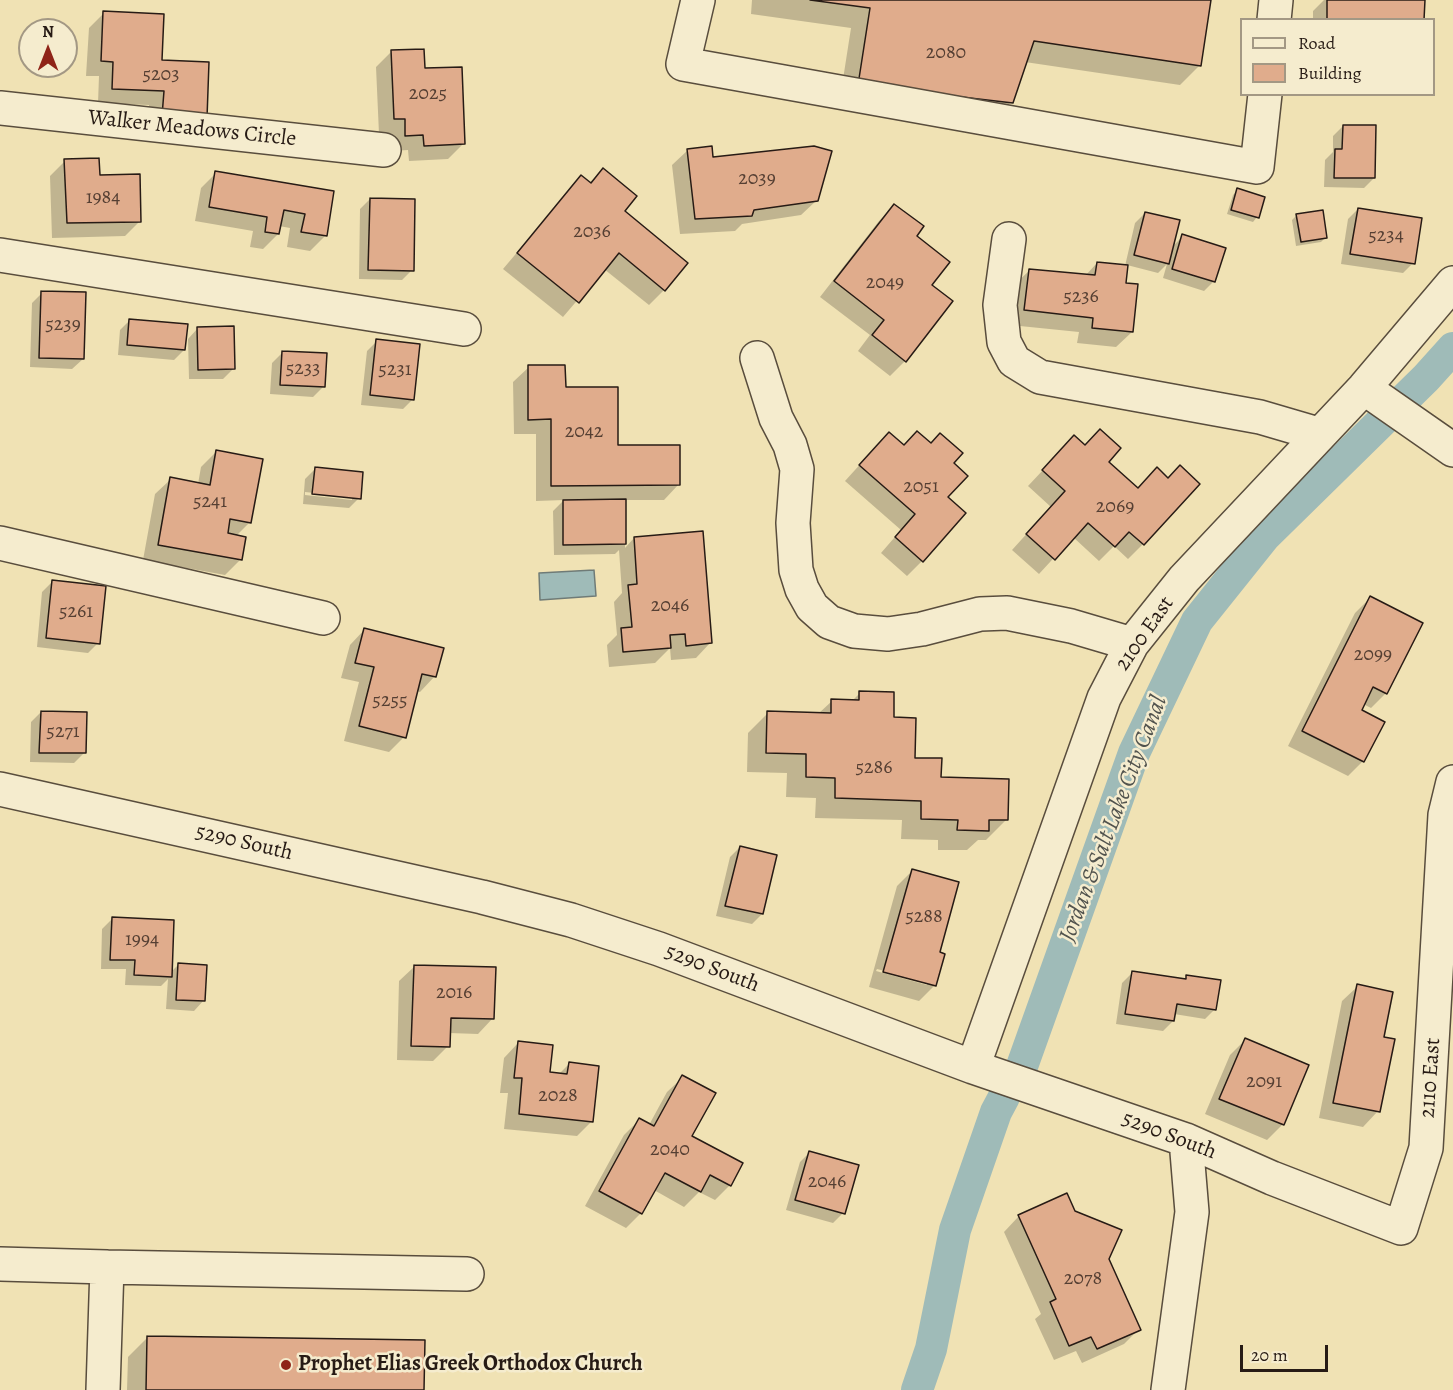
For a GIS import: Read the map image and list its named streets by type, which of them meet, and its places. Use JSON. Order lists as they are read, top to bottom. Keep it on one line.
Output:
{"streets":{"street":["Walker Meadows Circle","2100 East","5290 South","2110 East"]},"crossings":[["2100 East","5290 South"],["5290 South","2110 East"]],"water":["Jordan & Salt Lake City Canal"],"places":["Prophet Elias Greek Orthodox Church"],"house_numbers":["2080","5203","2025","2039","1984","2036","5234","2049","5236","5239","5233","5231","2042","2051","5241","2069","2046","5261","2099","5255","5271","5286","5288","1994","2016","2091","2028","2040","2046","2078"],"legend":["Road","Building"],"scale_bar":"20 m","north":"top"}
